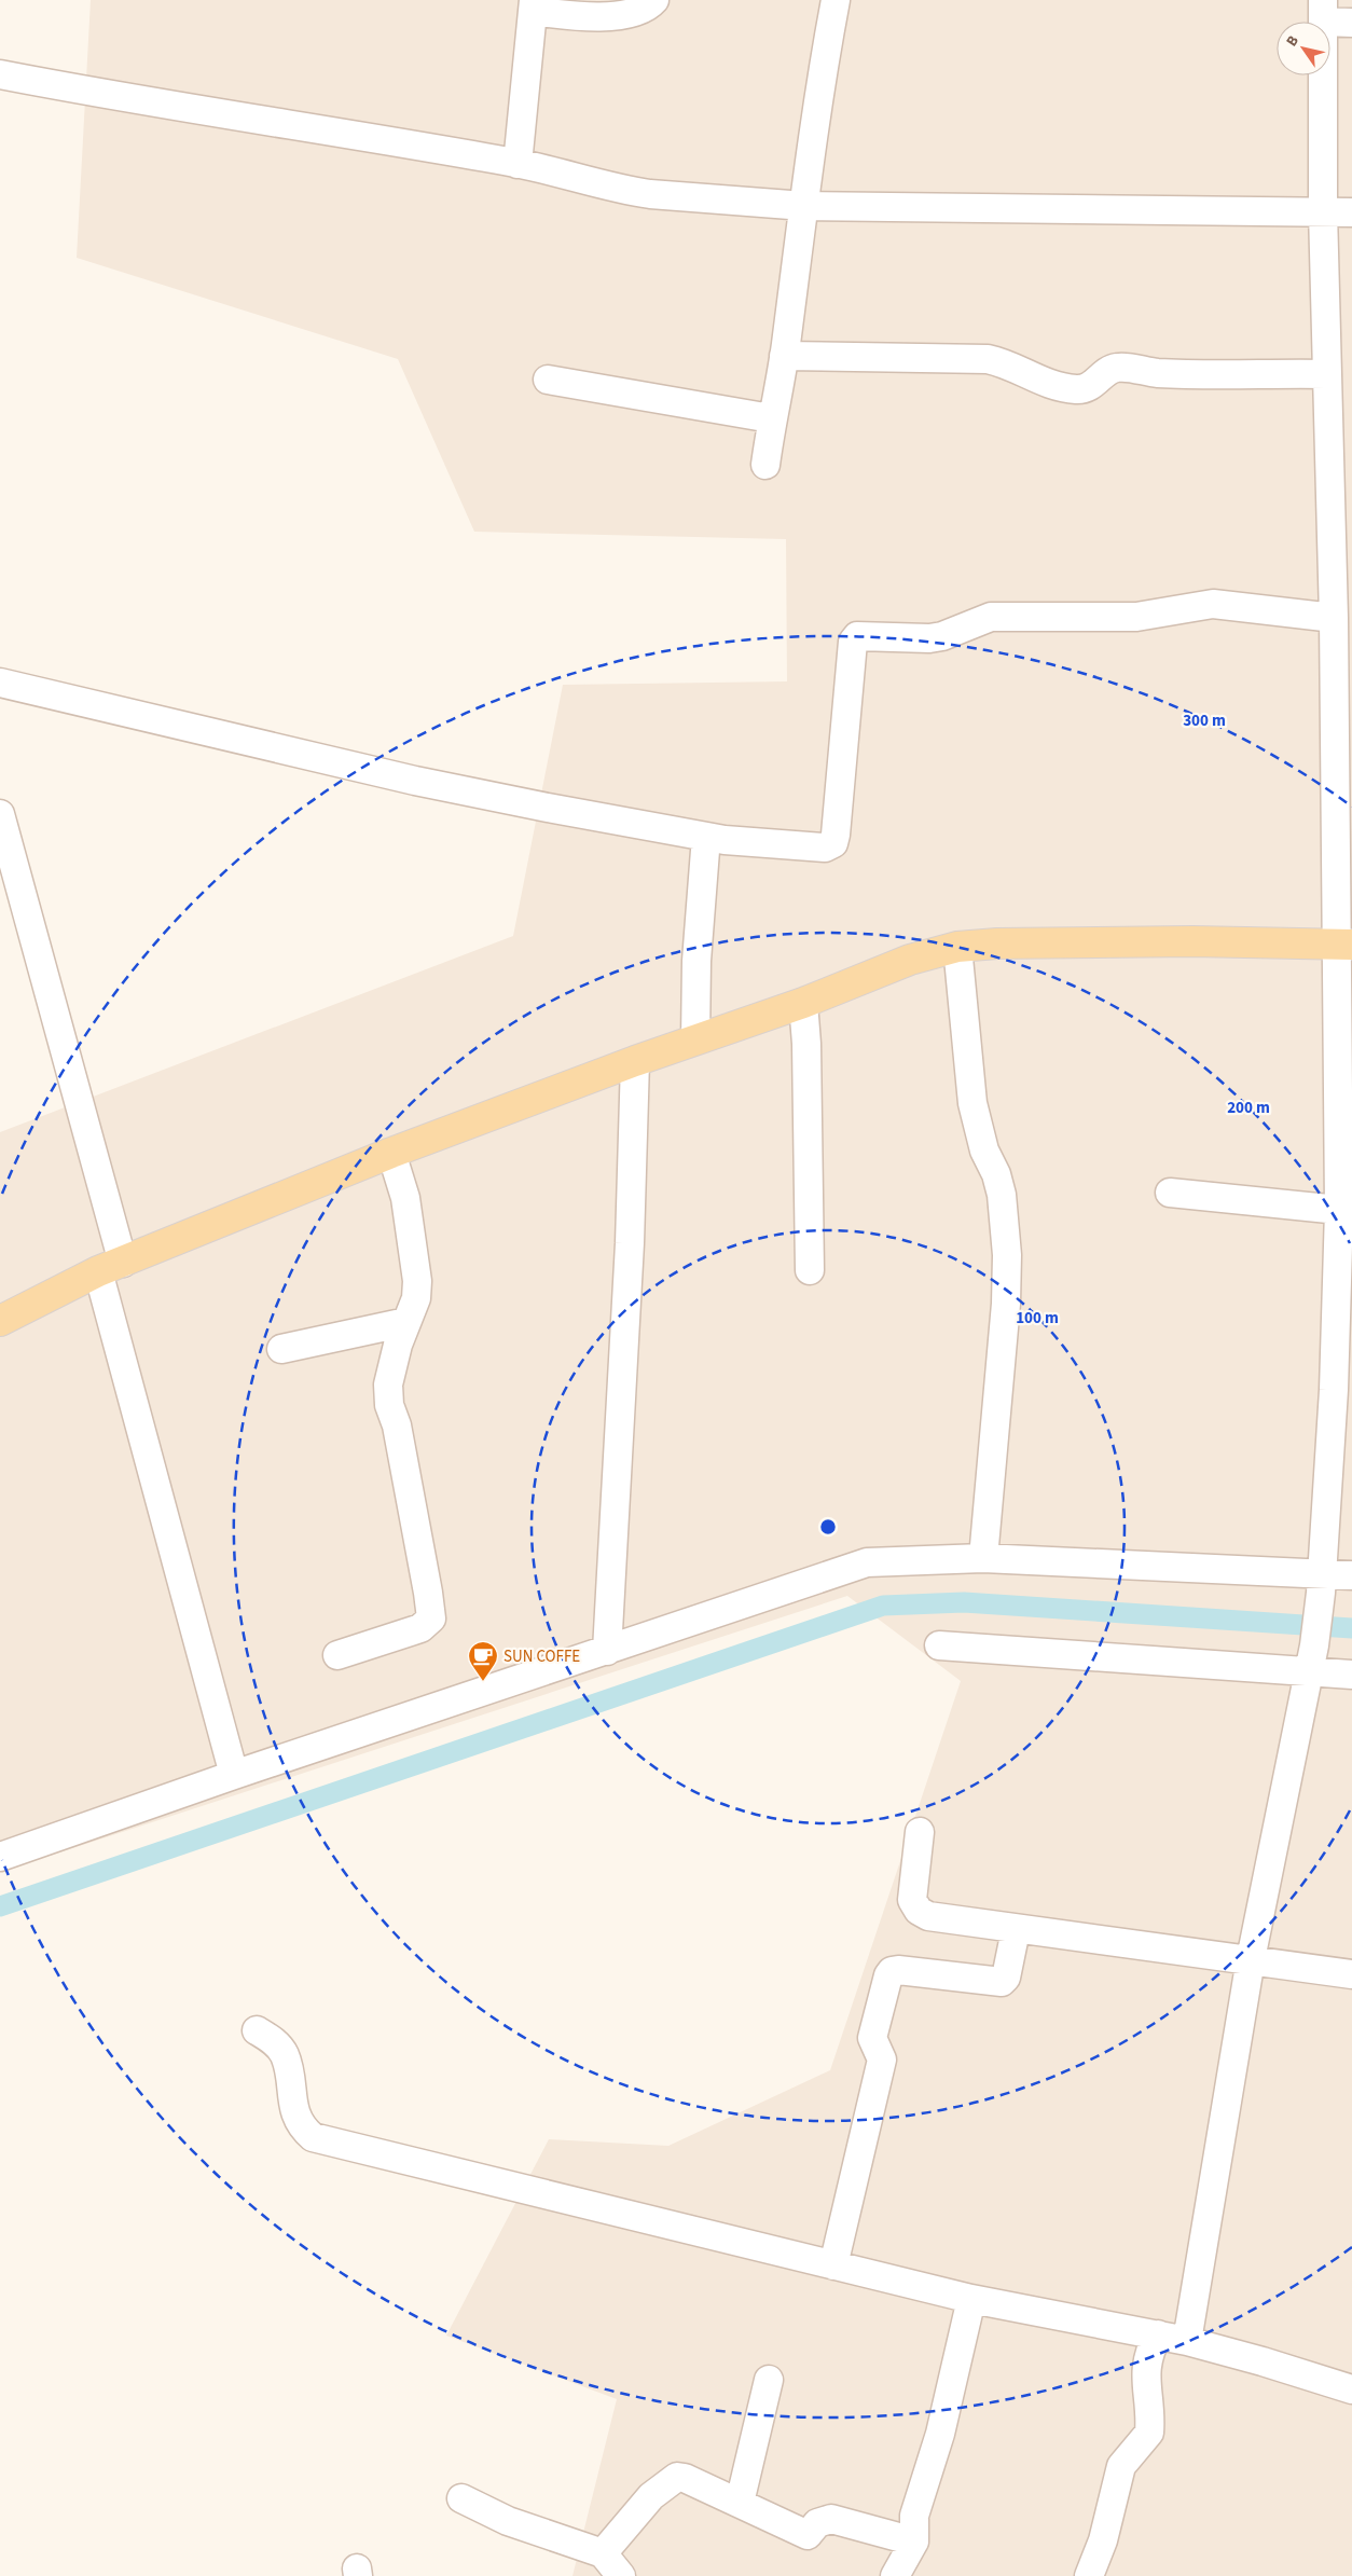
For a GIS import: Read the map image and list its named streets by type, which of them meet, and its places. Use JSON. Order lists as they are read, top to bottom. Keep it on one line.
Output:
{"places":{"cafe":["SUN COFFE"]},"north":"top left","rings":["300 m","200 m","100 m"]}
